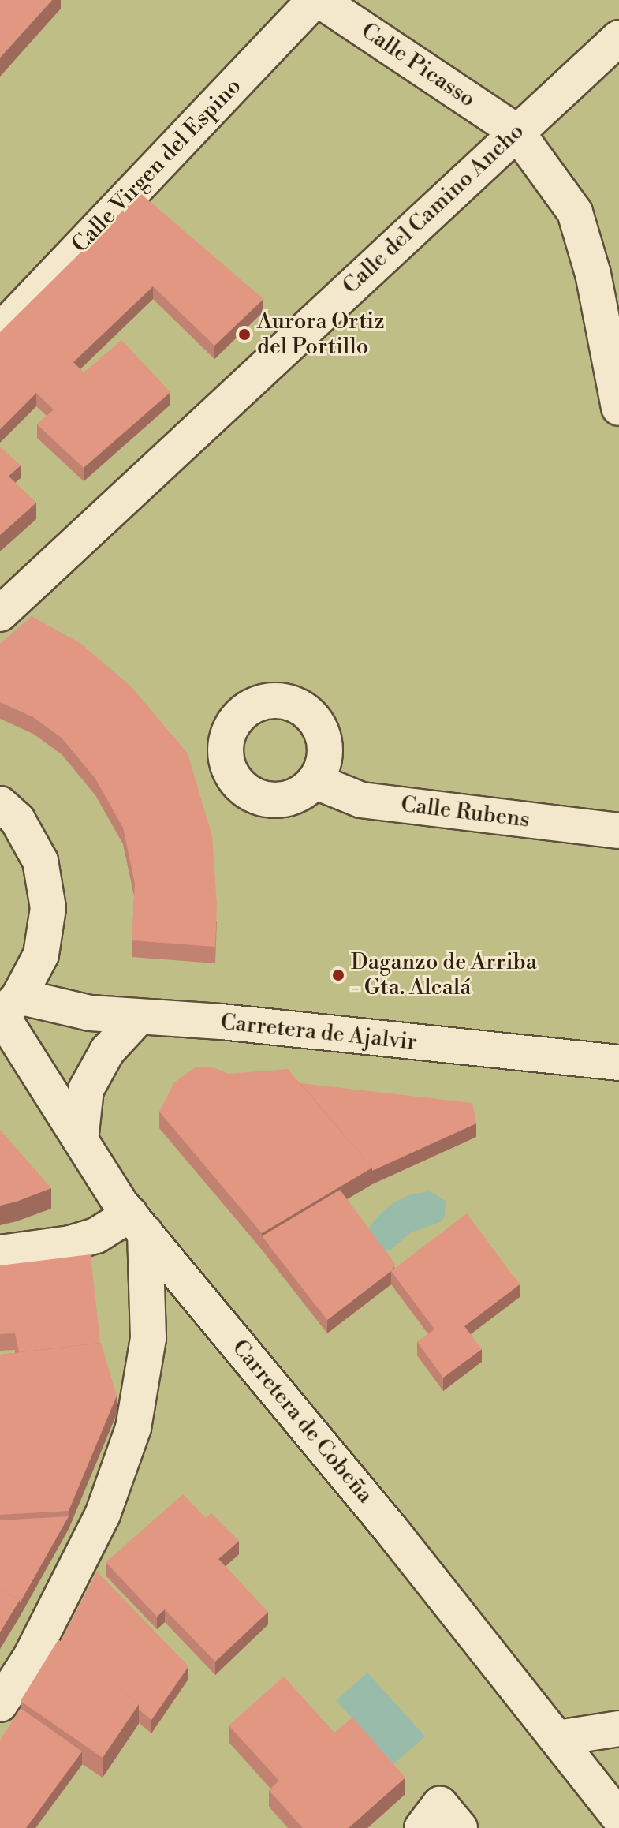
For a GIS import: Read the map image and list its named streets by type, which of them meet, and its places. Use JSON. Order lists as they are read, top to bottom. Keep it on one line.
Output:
{"streets":{"street":["Calle Picasso","Calle Virgen del Espino","Calle del Camino Ancho","Calle Rubens","Carretera de Ajalvir","Carretera de Cobeña"]},"crossings":[["Calle Picasso","Calle Virgen del Espino"],["Calle Picasso","Calle del Camino Ancho"],["Carretera de Ajalvir","Carretera de Cobeña"]],"places":["Aurora Ortiz del Portillo","Daganzo de Arriba - Gta. Alcalá"]}
